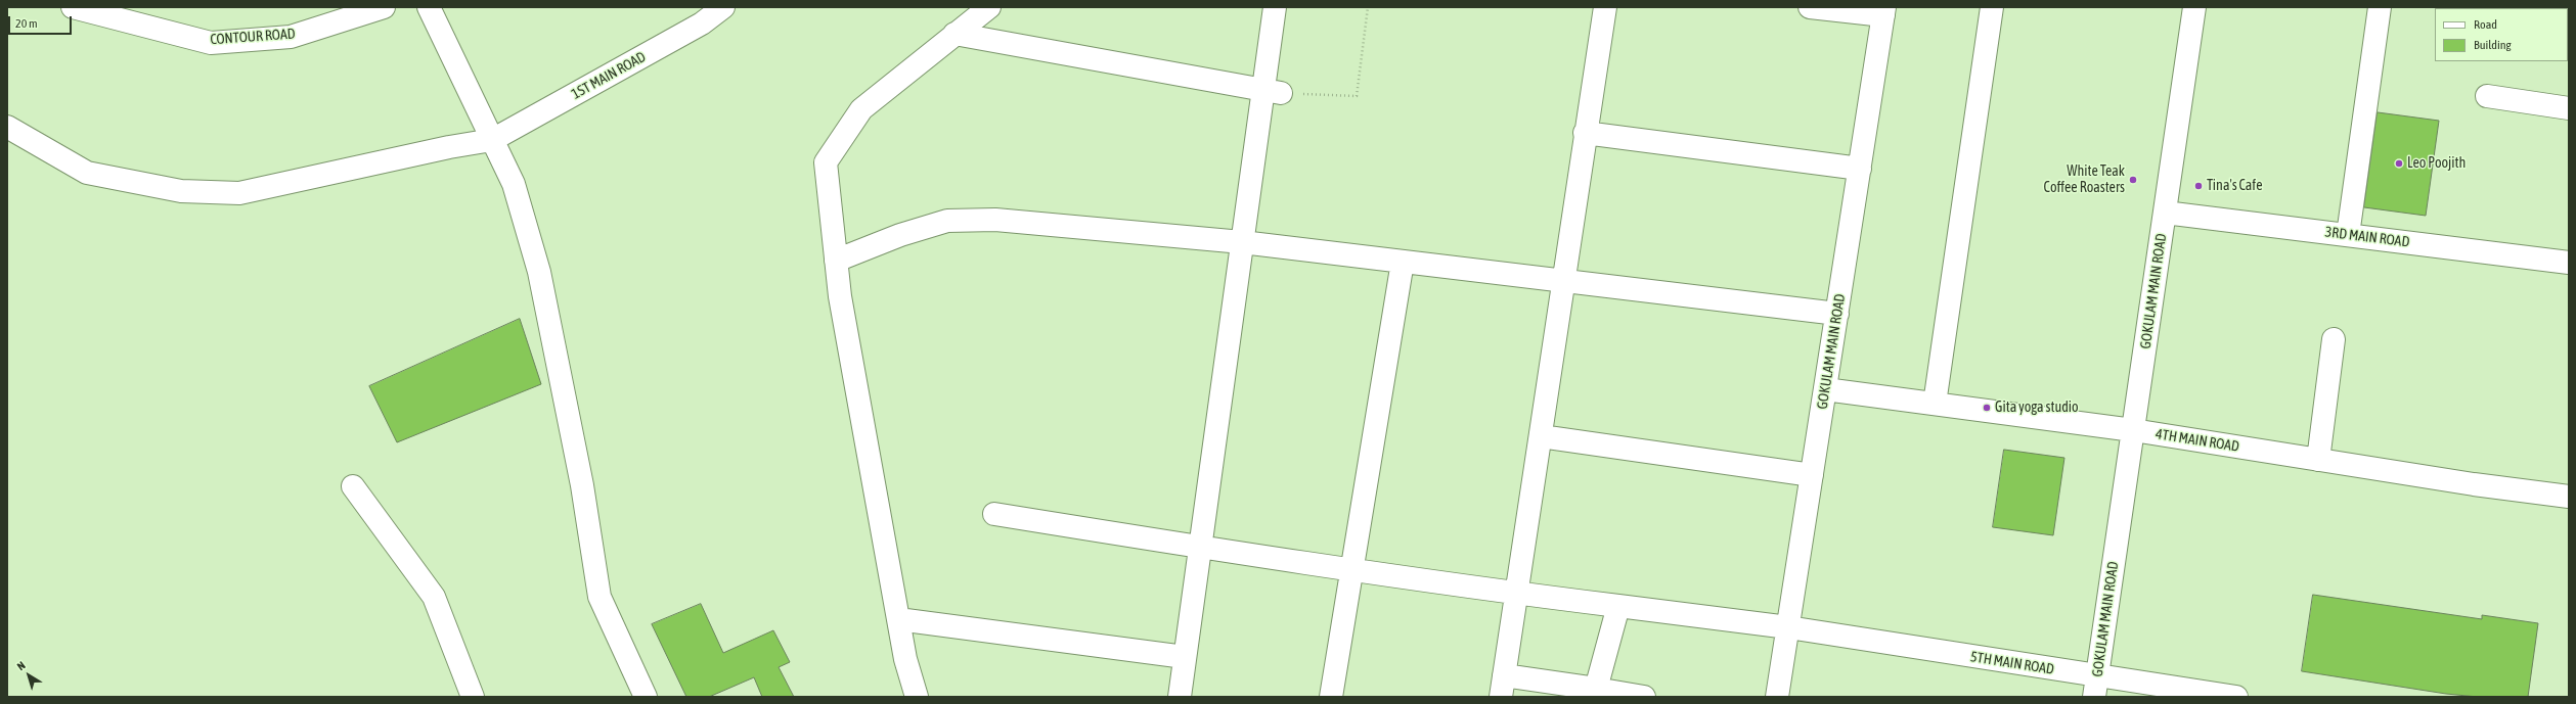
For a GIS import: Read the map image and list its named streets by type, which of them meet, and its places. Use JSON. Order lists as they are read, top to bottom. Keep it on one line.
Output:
{"streets":{"street":["CONTOUR ROAD","1ST MAIN ROAD","3RD MAIN ROAD","GOKULAM MAIN ROAD","4TH MAIN ROAD","5TH MAIN ROAD"]},"crossings":[["3RD MAIN ROAD","GOKULAM MAIN ROAD"],["GOKULAM MAIN ROAD","4TH MAIN ROAD"],["GOKULAM MAIN ROAD","5TH MAIN ROAD"]],"places":["Leo Poojith","White Teak Coffee Roasters","Tina's Cafe","Gita yoga studio"],"legend":["Road","Building"],"scale_bar":"20 m","north":"top left"}
